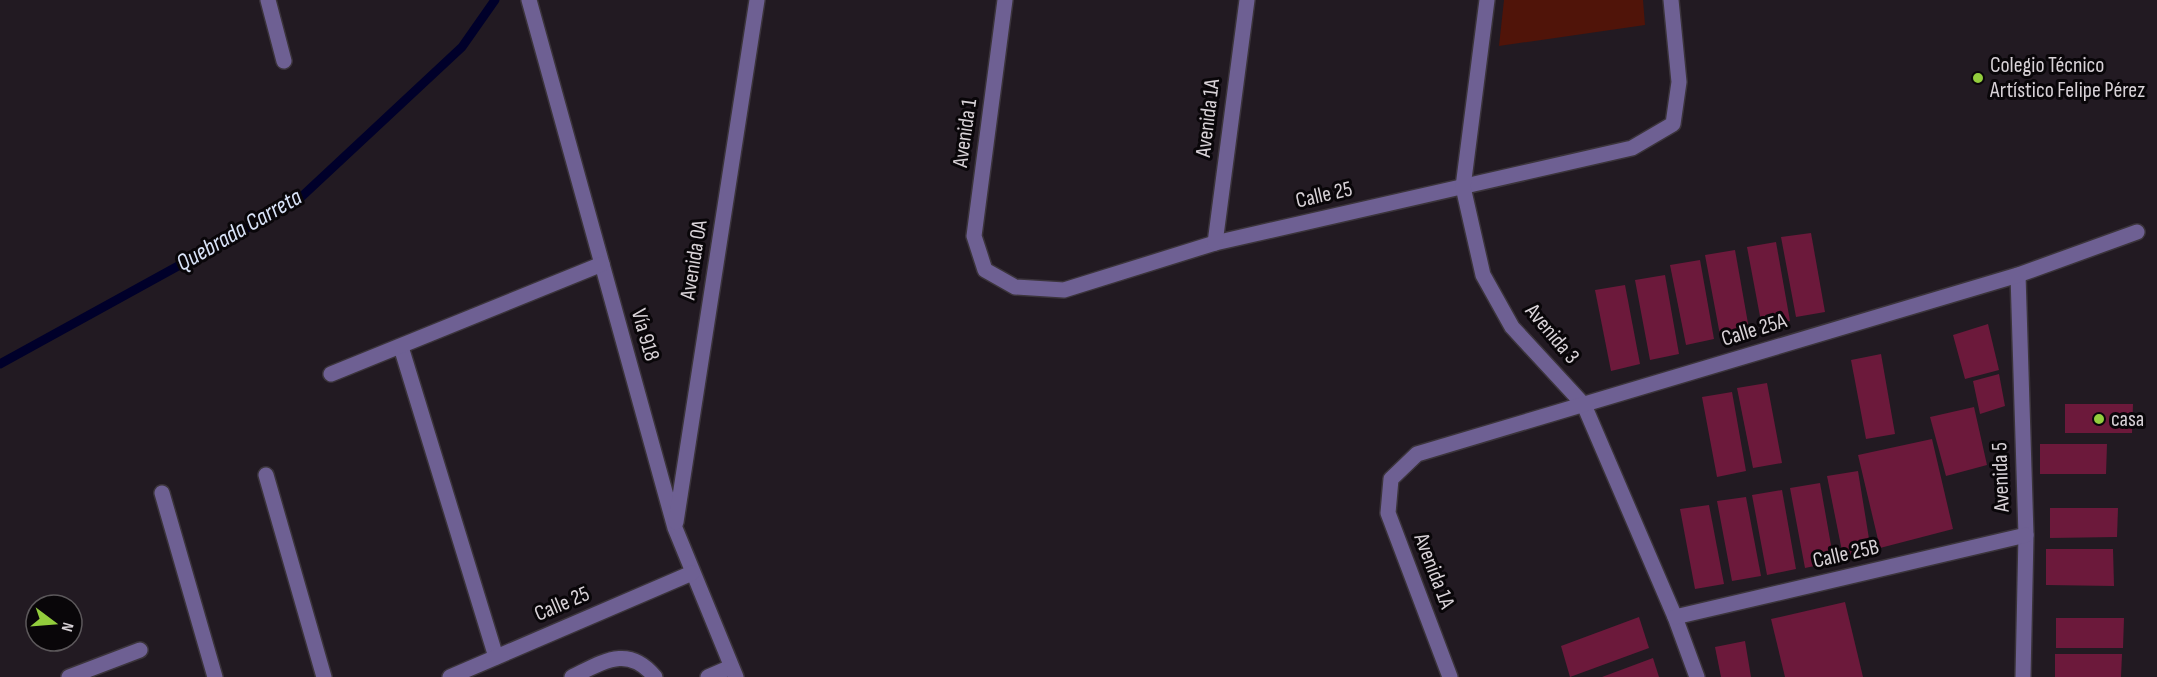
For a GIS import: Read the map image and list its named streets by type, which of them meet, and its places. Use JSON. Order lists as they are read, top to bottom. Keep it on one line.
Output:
{"streets":{"street":["Avenida 1A","Avenida 1","Calle 25","Avenida 0A","Calle 25A","Avenida 3","Vía 918","Avenida 5","Calle 25B"]},"crossings":[["Avenida 1A","Calle 25"],["Avenida 1A","Calle 25A"],["Avenida 1","Calle 25"],["Calle 25","Avenida 3"],["Calle 25","Vía 918"],["Avenida 0A","Vía 918"],["Calle 25A","Avenida 3"],["Calle 25A","Avenida 5"],["Avenida 3","Calle 25B"],["Avenida 5","Calle 25B"]],"water":["Quebrada Carreta"],"places":["Colegio Técnico Artístico Felipe Pérez","casa"],"north":"right"}
